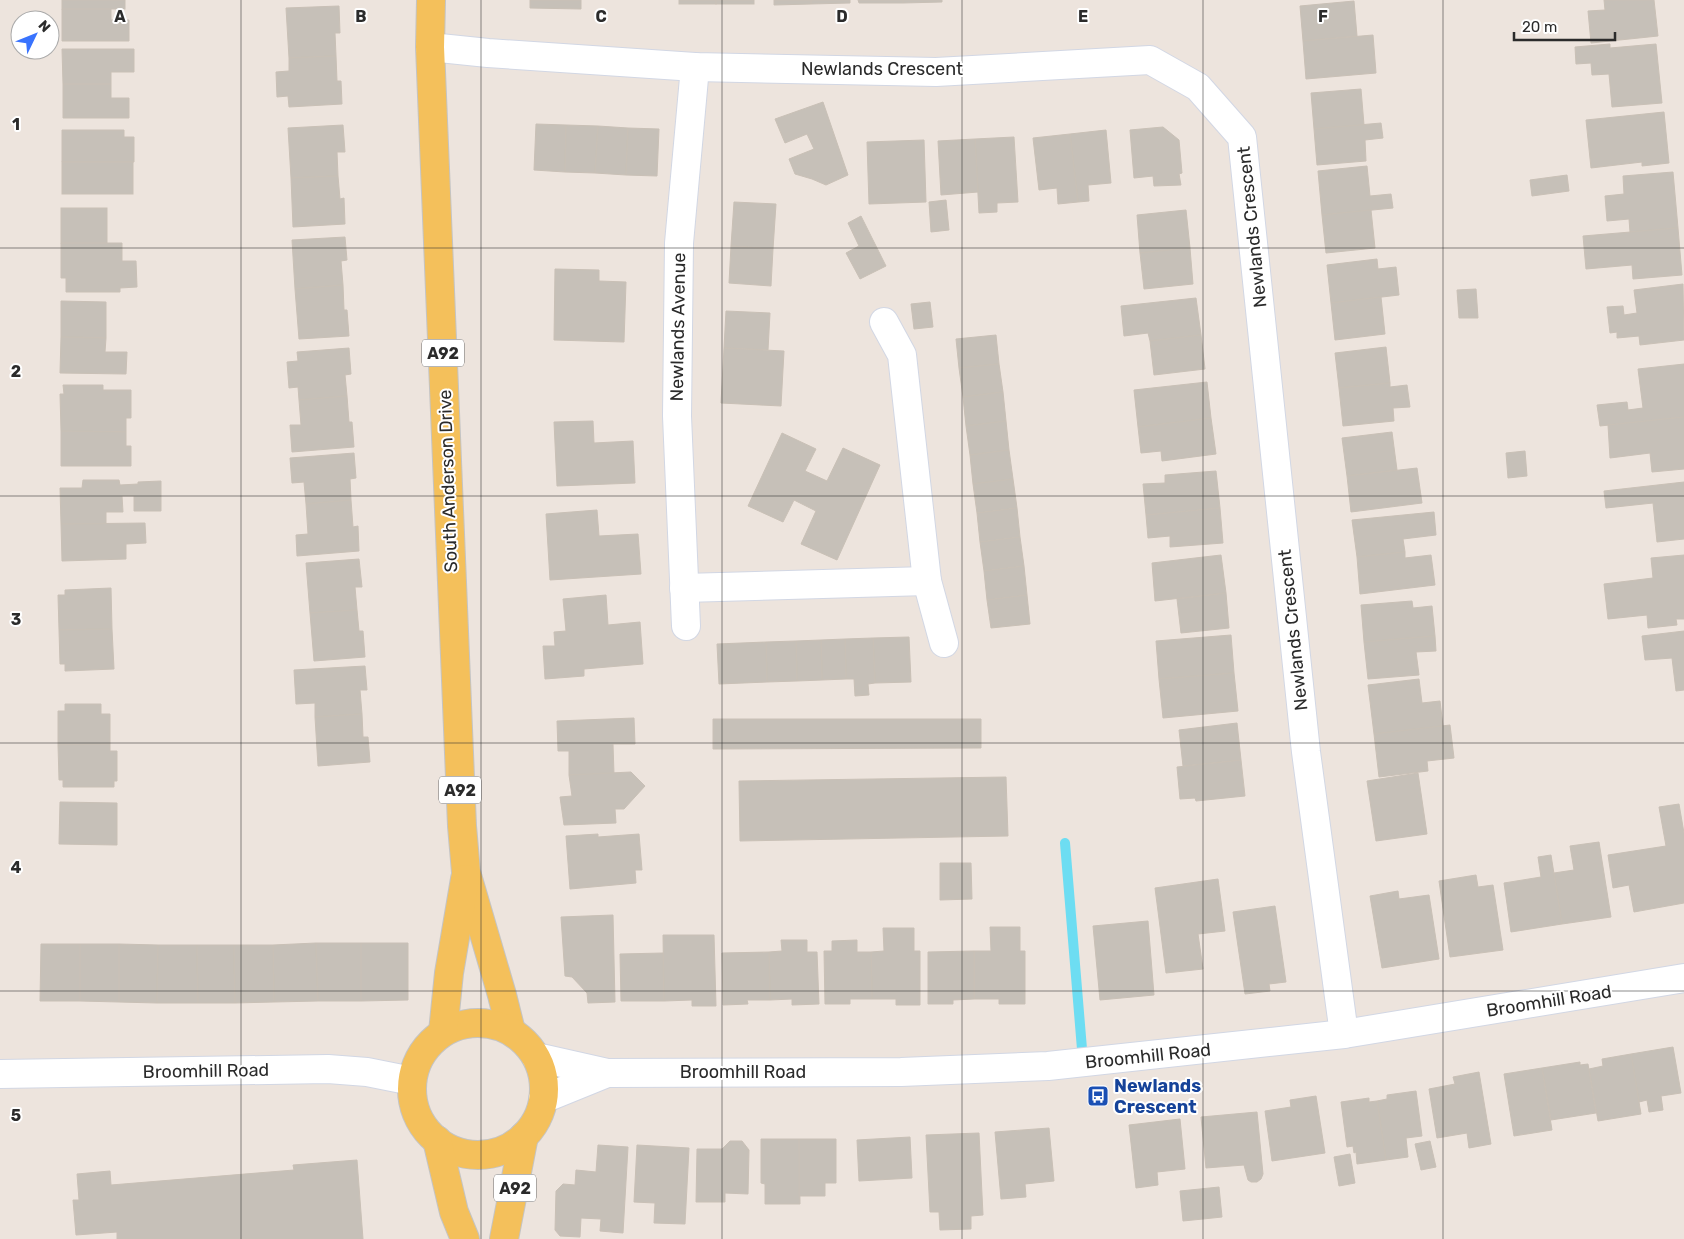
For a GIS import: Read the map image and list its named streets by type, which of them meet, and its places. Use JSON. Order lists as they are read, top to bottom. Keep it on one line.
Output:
{"streets":{"main road":["A92","South Anderson Drive"],"street":["Newlands Crescent","Newlands Avenue","Broomhill Road"]},"crossings":[["Newlands Crescent","Newlands Avenue"],["Newlands Crescent","South Anderson Drive"],["Newlands Crescent","Broomhill Road"],["A92","South Anderson Drive"],["A92","Broomhill Road"]],"places":{"bus stop":["Newlands Crescent"]},"scale_bar":"20 m","north":"top right","grid":{"columns":["A","B","C","D","E","F"],"rows":["1","2","3","4","5"]}}
